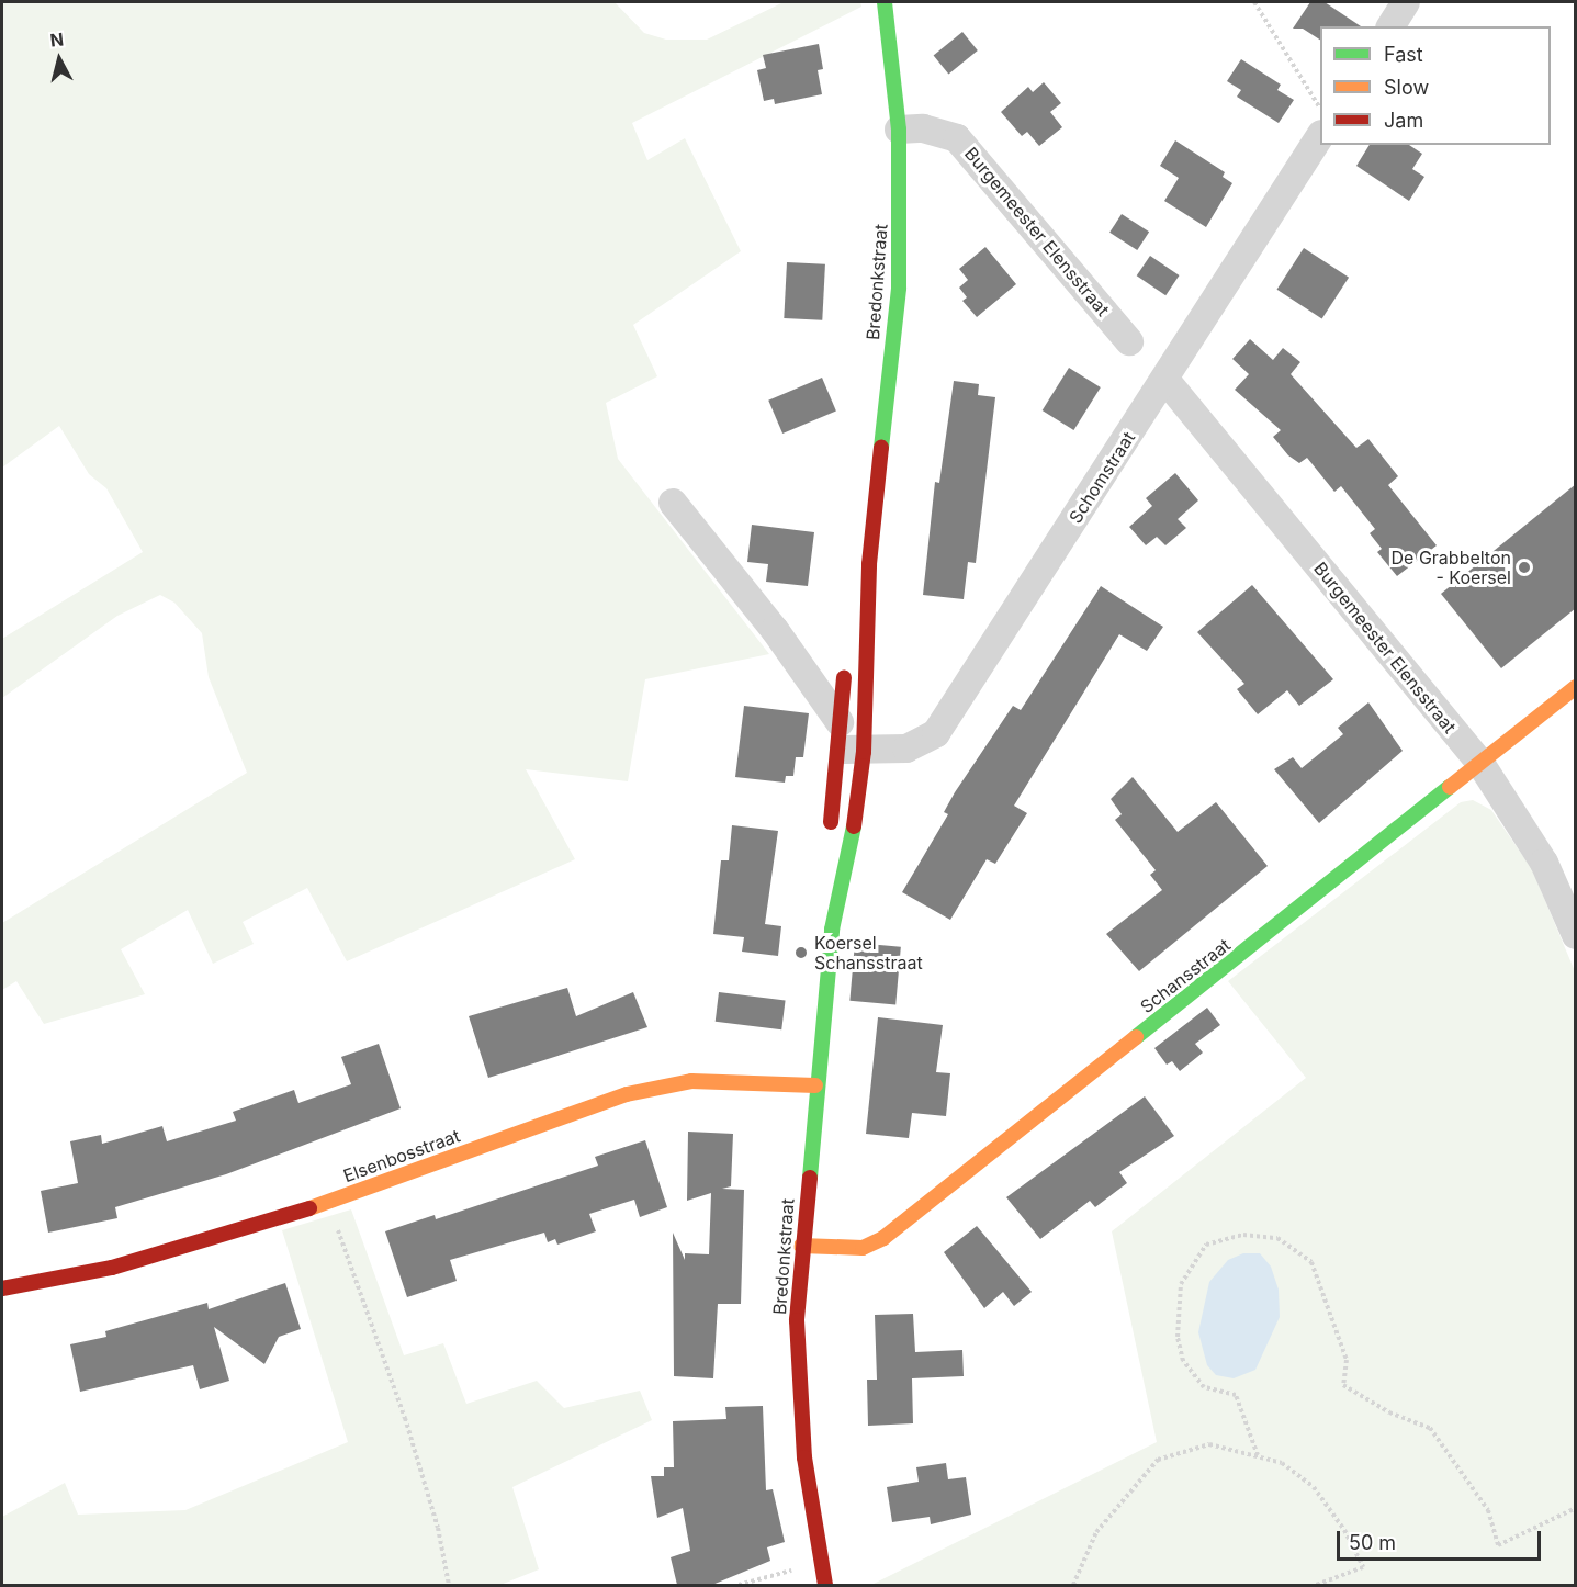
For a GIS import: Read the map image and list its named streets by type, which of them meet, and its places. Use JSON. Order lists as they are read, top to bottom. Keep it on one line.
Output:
{"streets":{"street":["Burgemeester Elensstraat","Bredonkstraat","Schomstraat","Schansstraat","Elsenbosstraat"]},"crossings":[["Burgemeester Elensstraat","Bredonkstraat"],["Burgemeester Elensstraat","Schomstraat"],["Burgemeester Elensstraat","Schansstraat"],["Bredonkstraat","Schomstraat"],["Bredonkstraat","Schansstraat"],["Bredonkstraat","Elsenbosstraat"]],"places":["De Grabbelton - Koersel","Koersel Schansstraat"],"legend":["Fast","Slow","Jam"],"scale_bar":"50 m","north":"top"}
